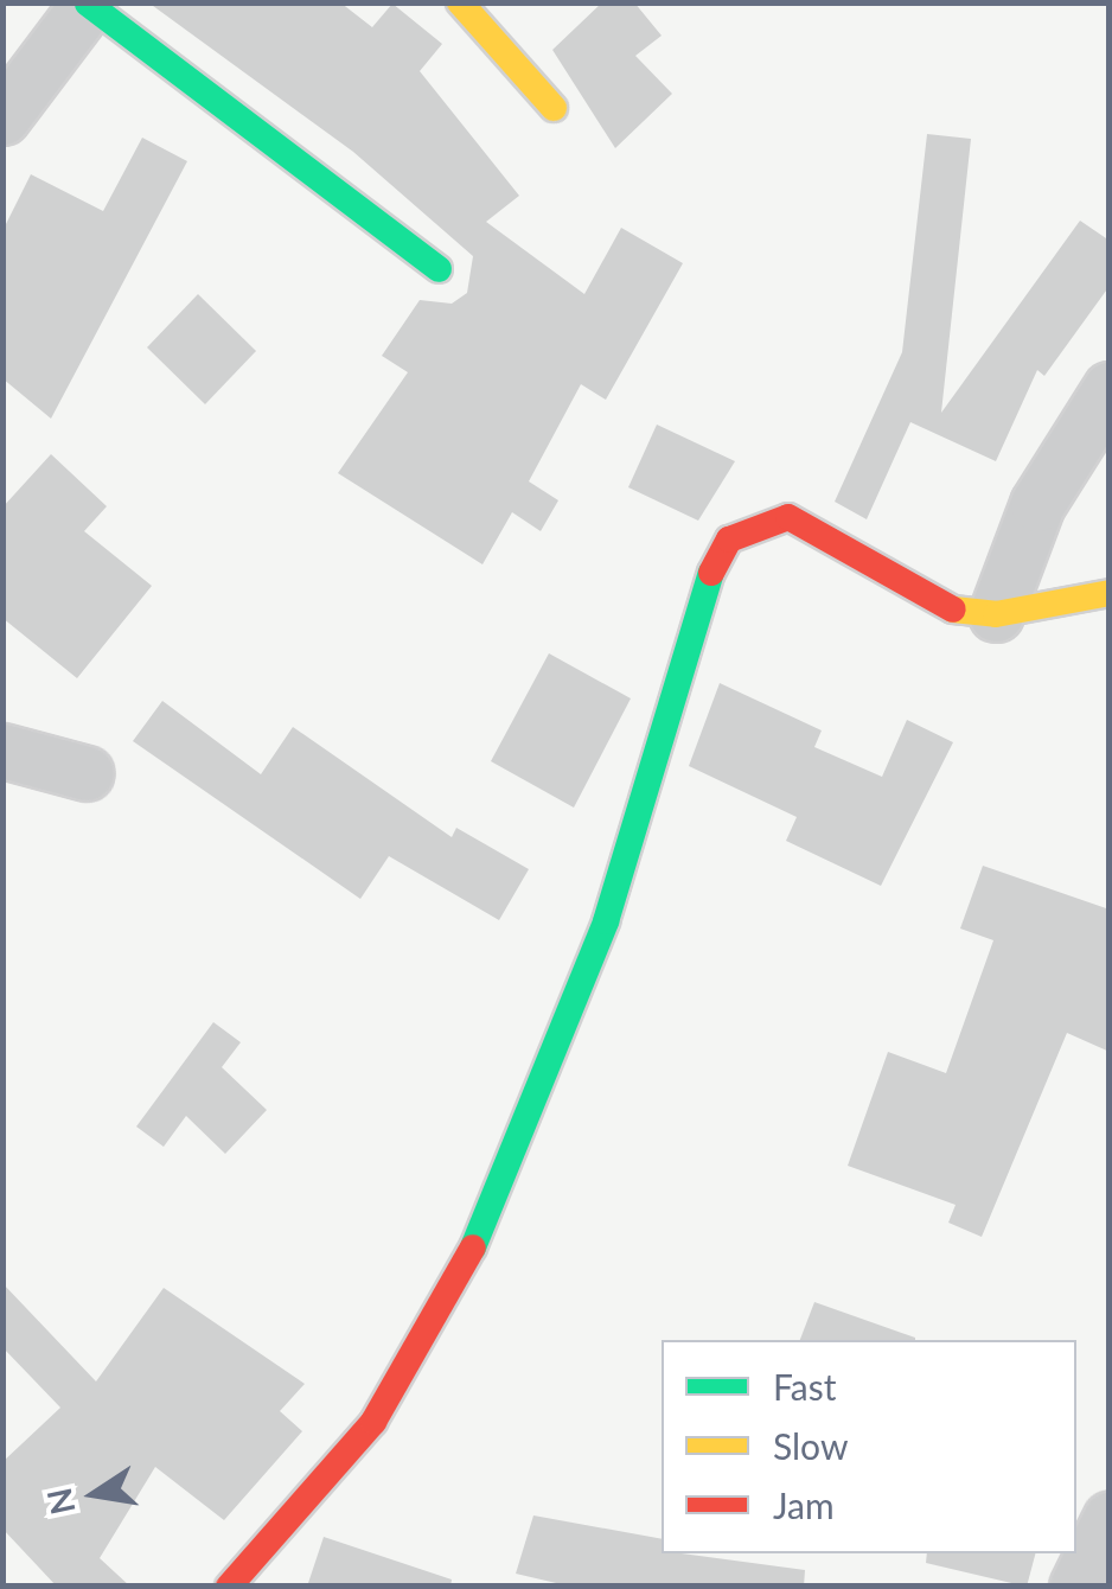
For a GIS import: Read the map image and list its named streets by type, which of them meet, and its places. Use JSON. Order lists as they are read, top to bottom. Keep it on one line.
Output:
{"legend":["Fast","Slow","Jam"],"north":"left"}
